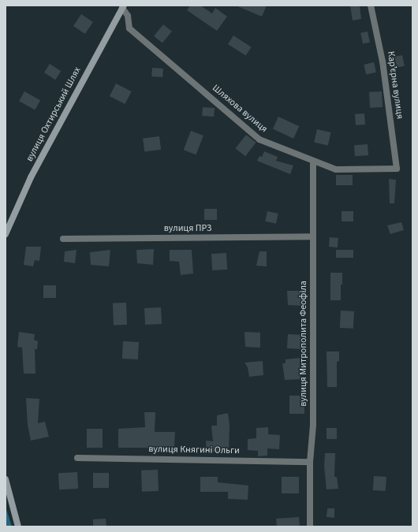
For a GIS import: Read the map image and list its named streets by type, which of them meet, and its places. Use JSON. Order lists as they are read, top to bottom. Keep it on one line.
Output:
{"streets":{"main road":["вулиця Охтирський Шлях"],"street":["Карʼєрна вулиця","Шляхова вулиця","вулиця ПРЗ","вулиця Митрополита Феофіла","вулиця Княгині Ольги"]},"crossings":[["Карʼєрна вулиця","Шляхова вулиця"],["Шляхова вулиця","вулиця Охтирський Шлях"],["Шляхова вулиця","вулиця Митрополита Феофіла"],["вулиця ПРЗ","вулиця Митрополита Феофіла"],["вулиця Митрополита Феофіла","вулиця Княгині Ольги"]]}
